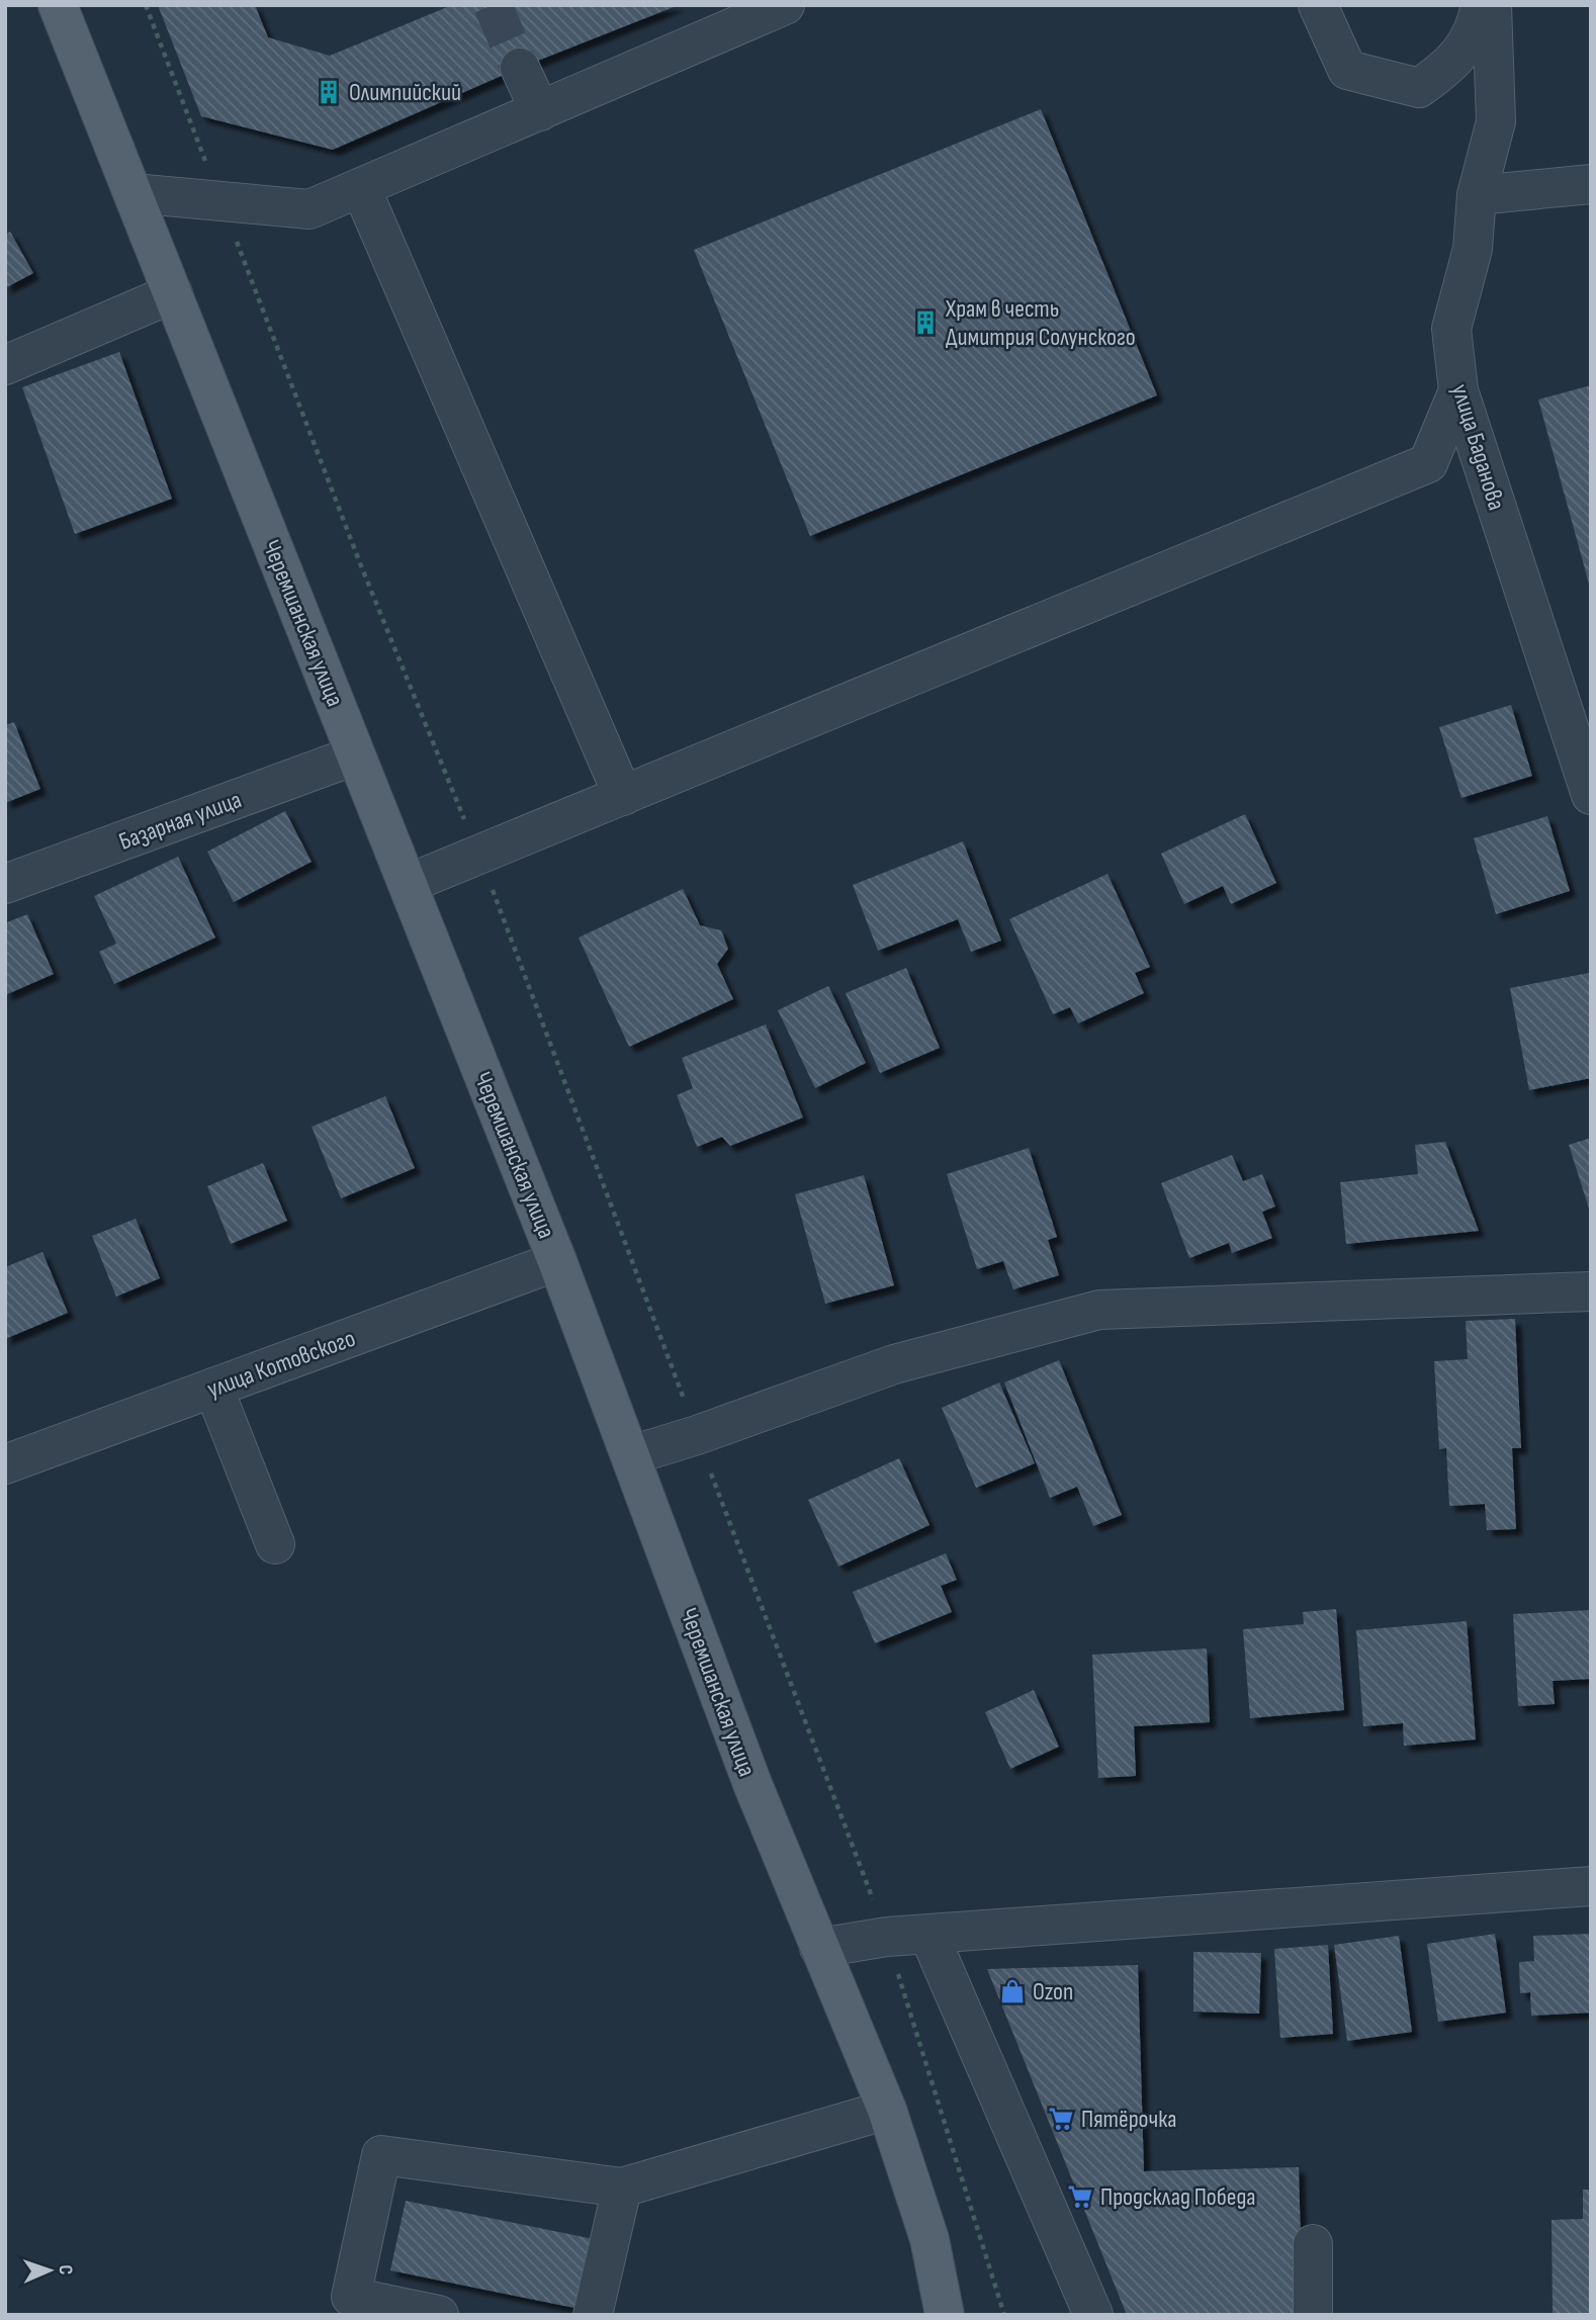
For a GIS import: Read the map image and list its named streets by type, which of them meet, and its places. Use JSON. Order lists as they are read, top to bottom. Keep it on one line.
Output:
{"streets":{"main road":["Черемшанская улица"],"street":["улица Баданова","Базарная улица","улица Котовского"]},"crossings":[["Черемшанская улица","Базарная улица"],["Черемшанская улица","улица Котовского"]],"places":{"building":["Олимпийский","Храм в честь Димитрия Солунского"],"shop":["Ozon"],"supermarket":["Пятёрочка","Продсклад Победа"]},"north":"right"}
